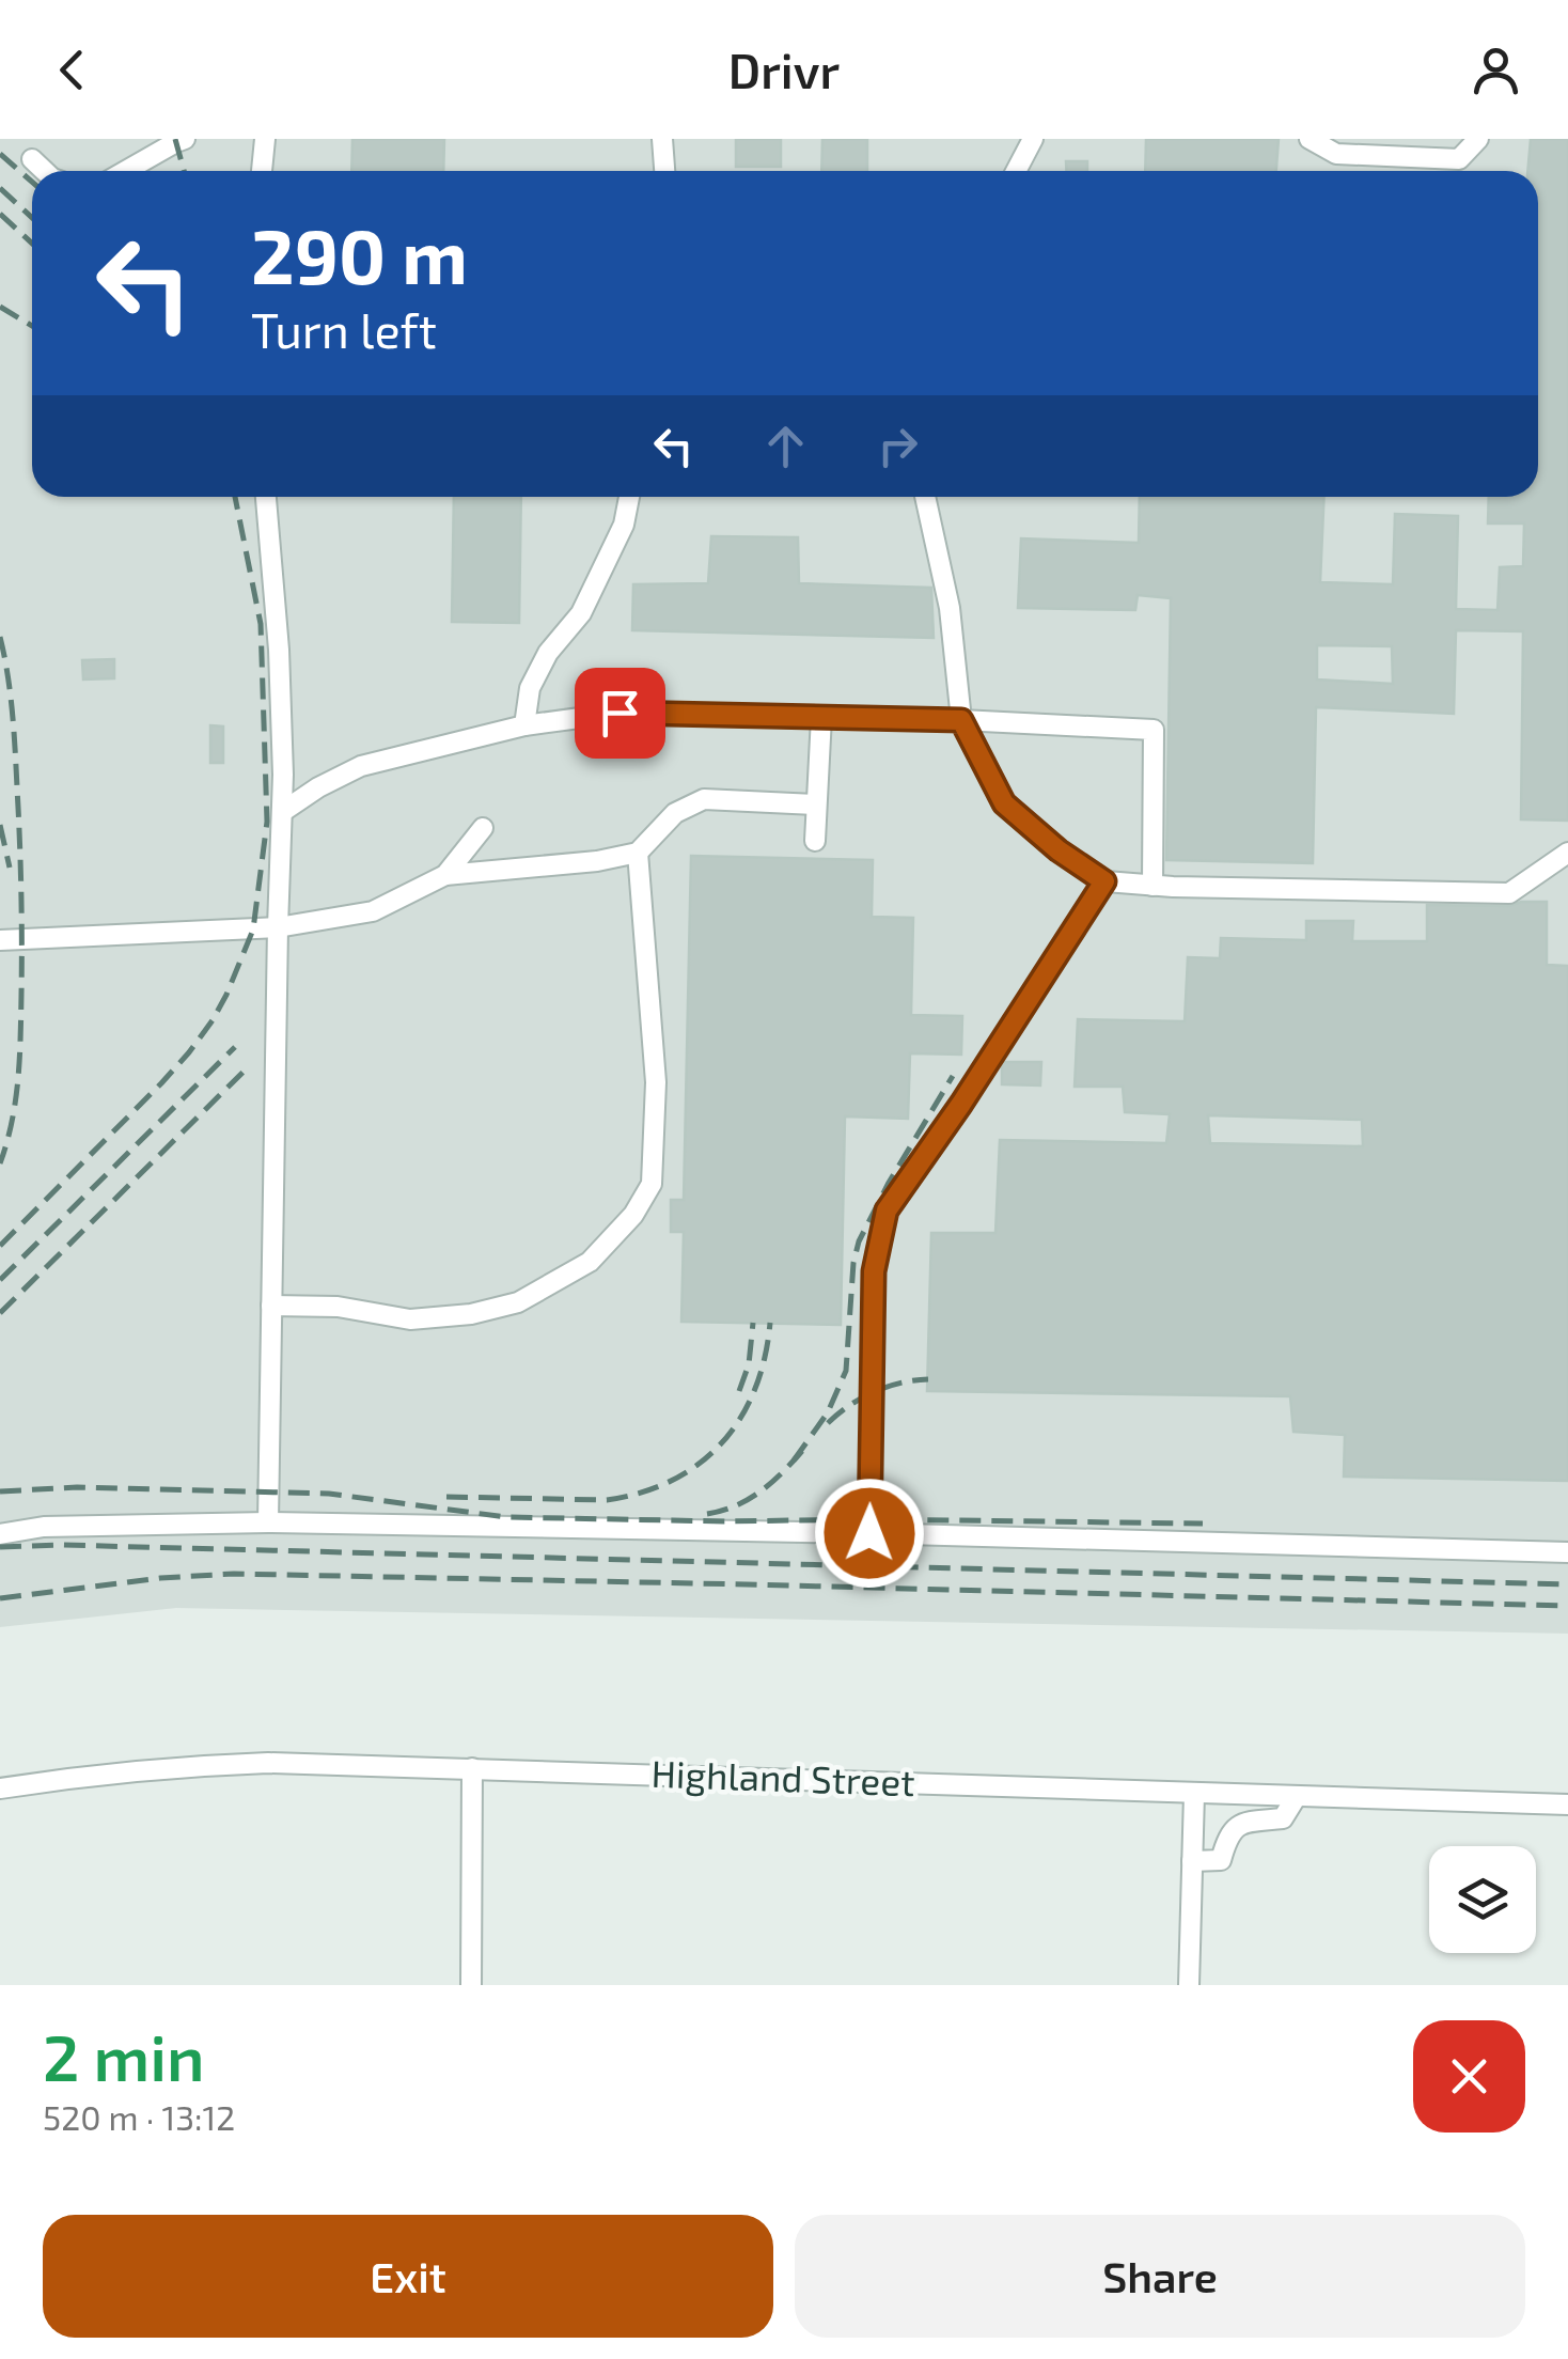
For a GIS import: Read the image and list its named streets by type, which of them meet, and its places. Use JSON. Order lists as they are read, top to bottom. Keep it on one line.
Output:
{"streets":{"street":["Highland Street"]},"page":{"header":"Drivr","turn":["290 m","Turn left"],"heading":["2 min","520 m · 13:12"],"buttons":["Exit","Share"]}}
